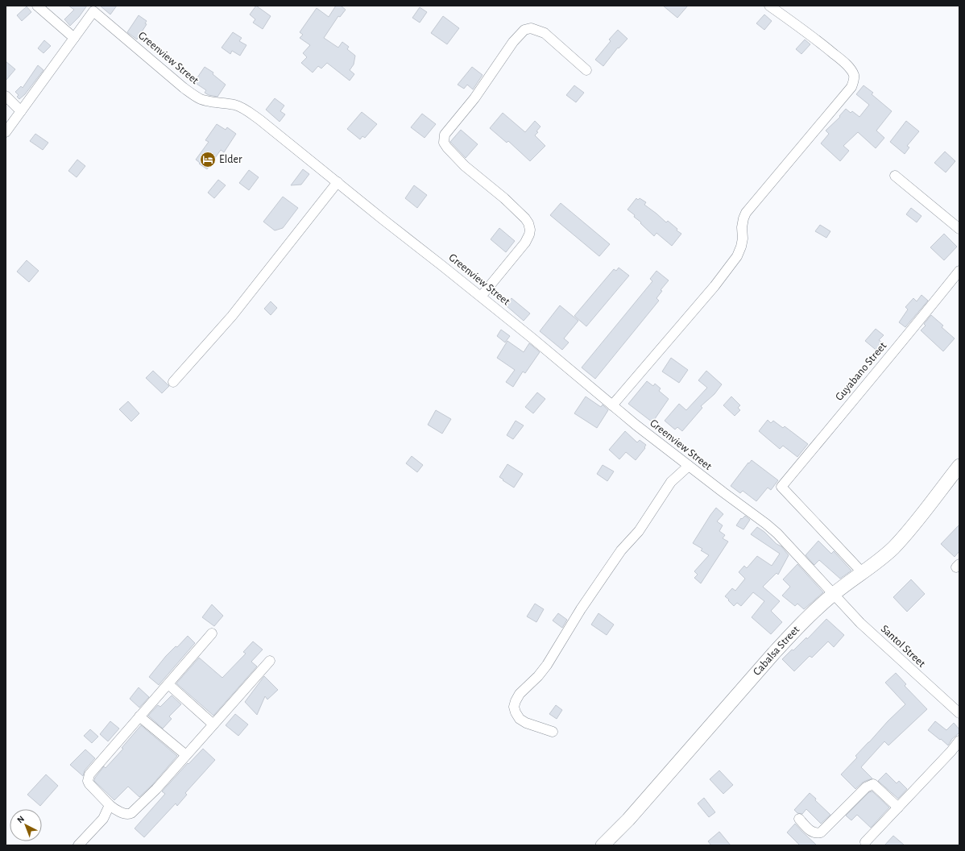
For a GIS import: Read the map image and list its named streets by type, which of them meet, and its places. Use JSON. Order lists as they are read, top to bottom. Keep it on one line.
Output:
{"streets":{"street":["Greenview Street","Guyabano Street","Santol Street","Cabalsa Street"]},"crossings":[["Greenview Street","Santol Street"],["Greenview Street","Cabalsa Street"],["Guyabano Street","Cabalsa Street"],["Santol Street","Cabalsa Street"]],"places":{"hotel":["Elder"]},"north":"top left"}
